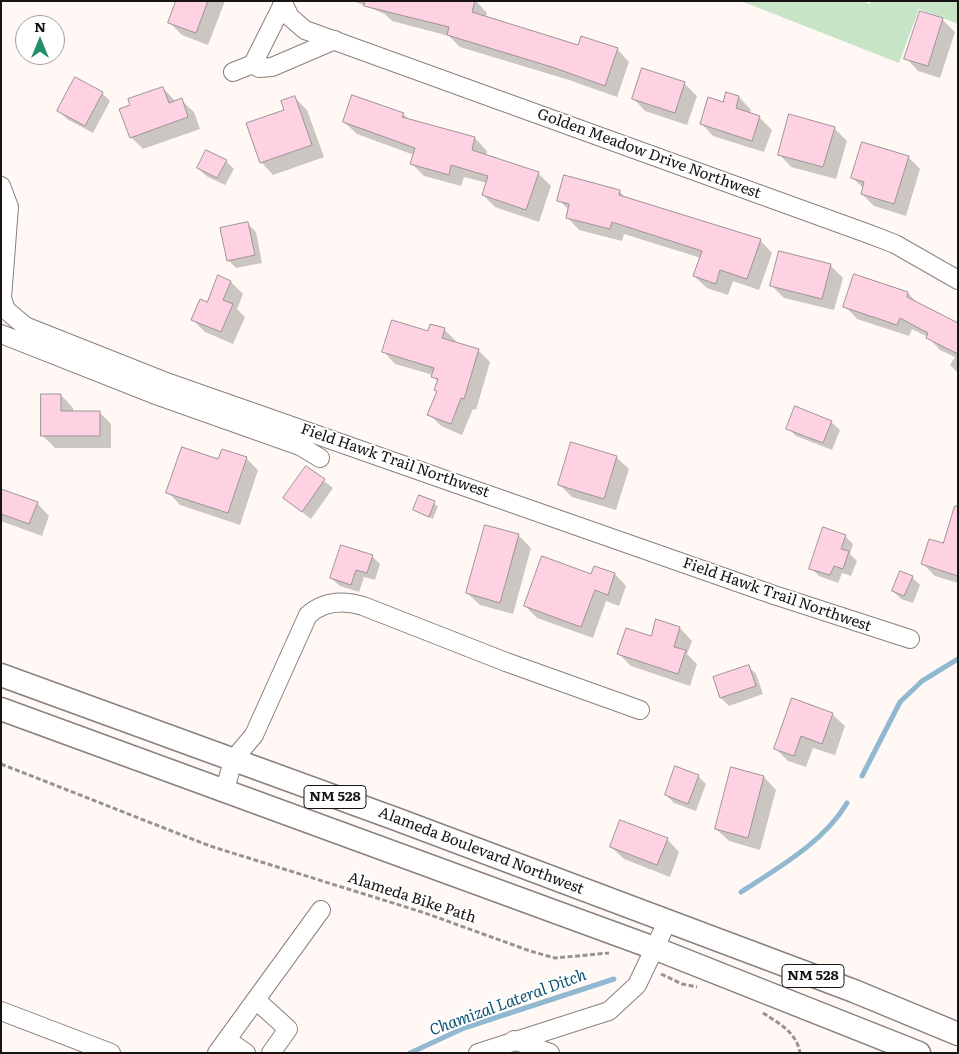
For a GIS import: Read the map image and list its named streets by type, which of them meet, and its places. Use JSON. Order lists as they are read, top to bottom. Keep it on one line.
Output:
{"streets":{"main road":["NM 528","Alameda Boulevard Northwest"],"street":["Golden Meadow Drive Northwest","Field Hawk Trail Northwest"],"path":["Alameda Bike Path"]},"water":["Chamizal Lateral Ditch"],"north":"top"}
